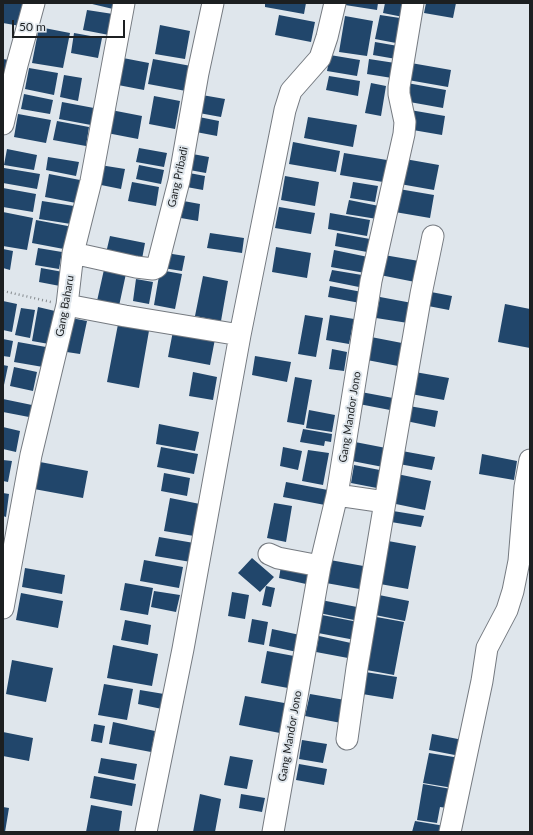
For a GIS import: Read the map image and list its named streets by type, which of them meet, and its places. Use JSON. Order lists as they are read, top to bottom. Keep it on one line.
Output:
{"streets":{"street":["Gang Pribadi","Gang Baharu","Gang Mandor Jono"]},"crossings":[["Gang Pribadi","Gang Baharu"]],"scale_bar":"50 m"}
